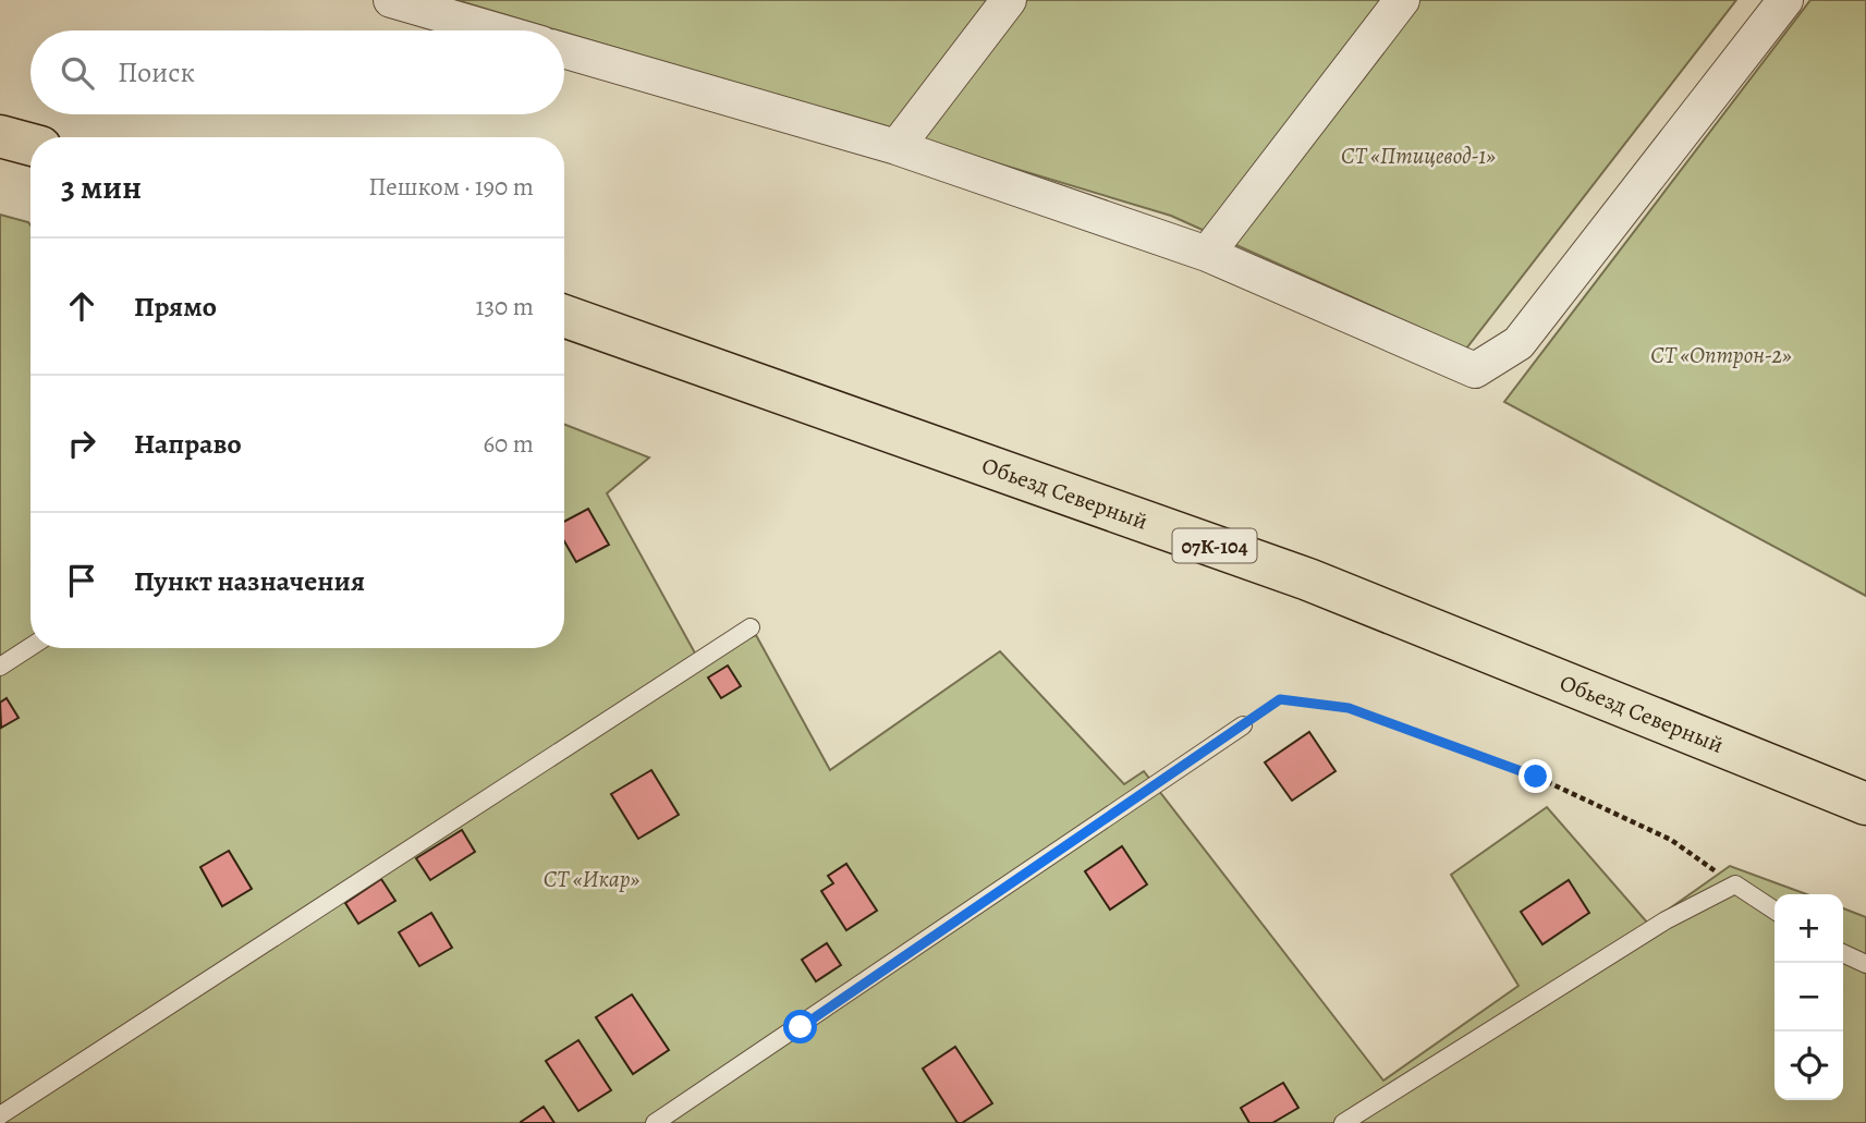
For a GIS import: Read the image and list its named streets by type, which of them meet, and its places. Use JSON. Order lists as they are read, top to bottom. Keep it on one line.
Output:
{"streets":{"highway":["Обьезд Северный","07К-104"]},"parks":["СТ «Птицевод-1»","СТ «Оптрон-2»","СТ «Икар»"],"page":{"search":"Поиск","heading":["3 мин","Пешком · 190 m"],"list":[["Прямо","130 m"],["Направо","60 m"],"Пункт назначения"],"map_buttons":["+","−"]}}
